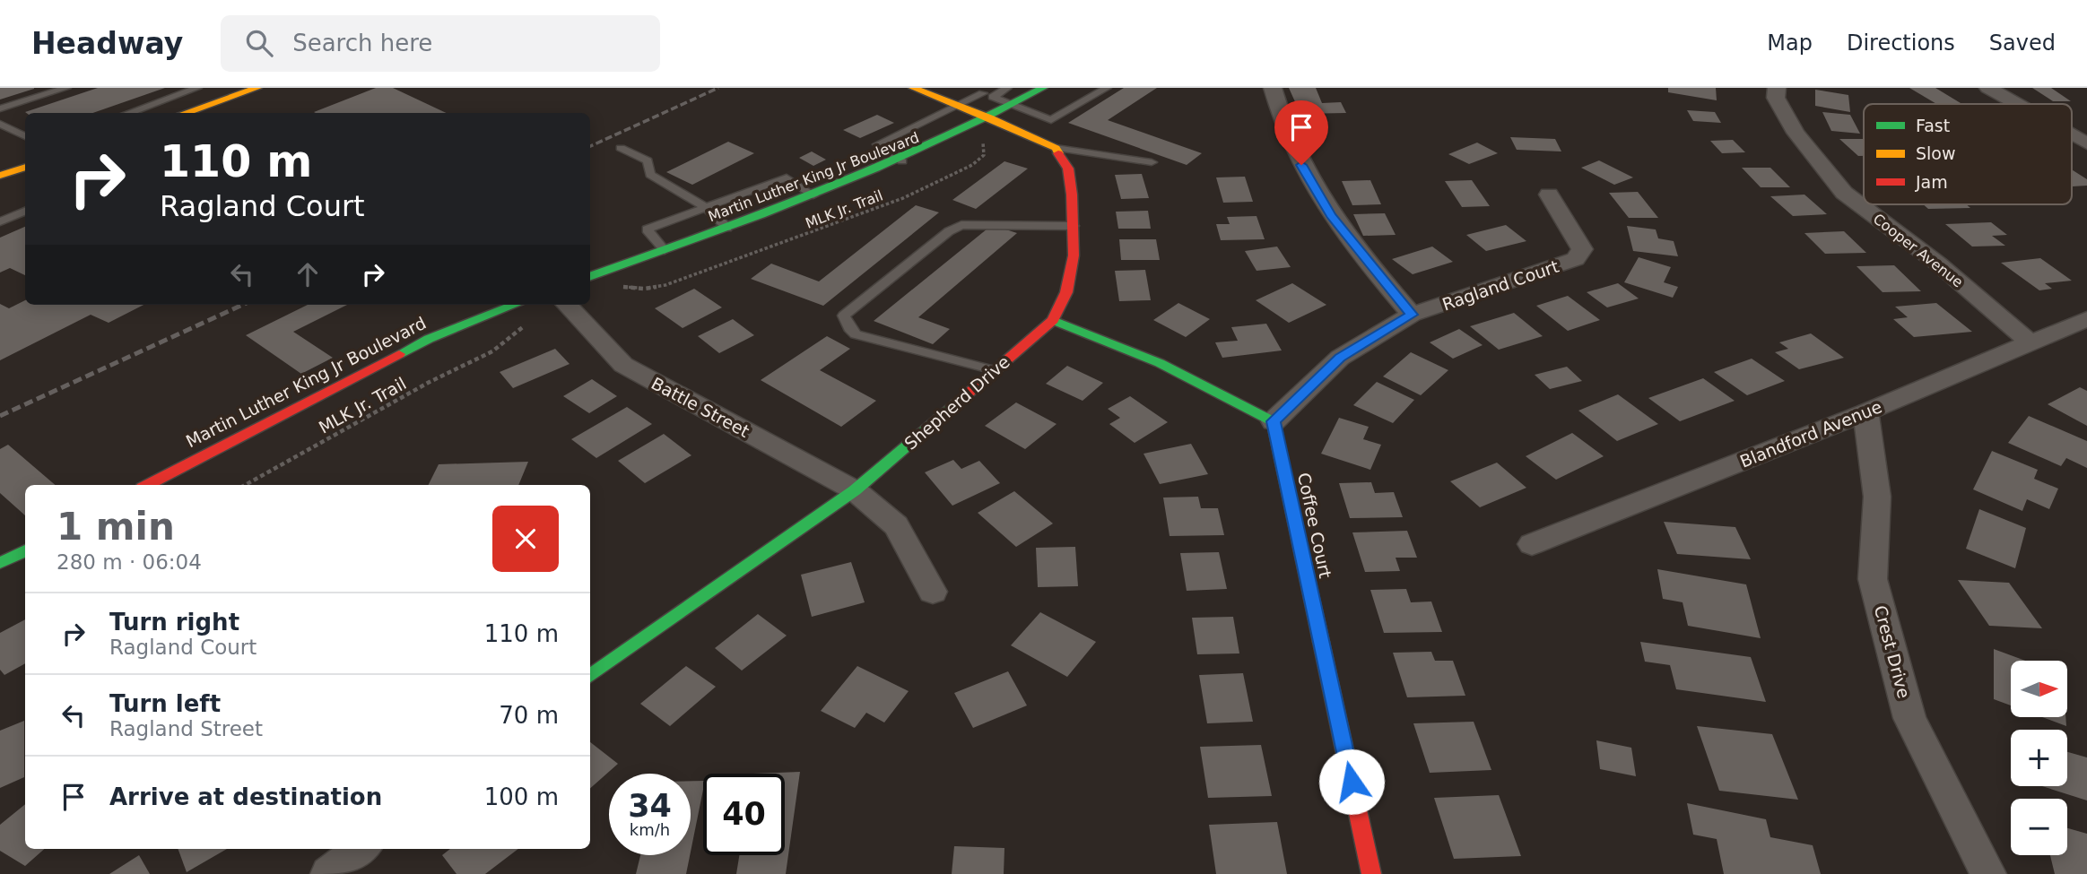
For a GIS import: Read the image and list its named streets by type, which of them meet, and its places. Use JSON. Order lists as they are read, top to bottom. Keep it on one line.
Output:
{"streets":{"street":["Martin Luther King Jr Boulevard","Cooper Avenue","Ragland Court","Shepherd Drive","Battle Street","Blandford Avenue","Coffee Court","Crest Drive"],"path":["MLK Jr. Trail"]},"crossings":[["Cooper Avenue","Blandford Avenue"],["Ragland Court","Coffee Court"],["Shepherd Drive","Battle Street"],["Blandford Avenue","Crest Drive"]],"legend":["Fast","Slow","Jam"],"north":"right","page":{"header":"Headway","search":"Search here","nav":["Map","Directions","Saved"],"turn":["110 m","Ragland Court"],"heading":["1 min","280 m · 06:04"],"list":[{"name":"Turn right","note":"Ragland Court","value":"110 m"},{"name":"Turn left","note":"Ragland Street","value":"70 m"},{"name":"Arrive at destination","value":"100 m"}],"map_buttons":["+","−"],"speed":"34 km/h","limit":"40"}}
